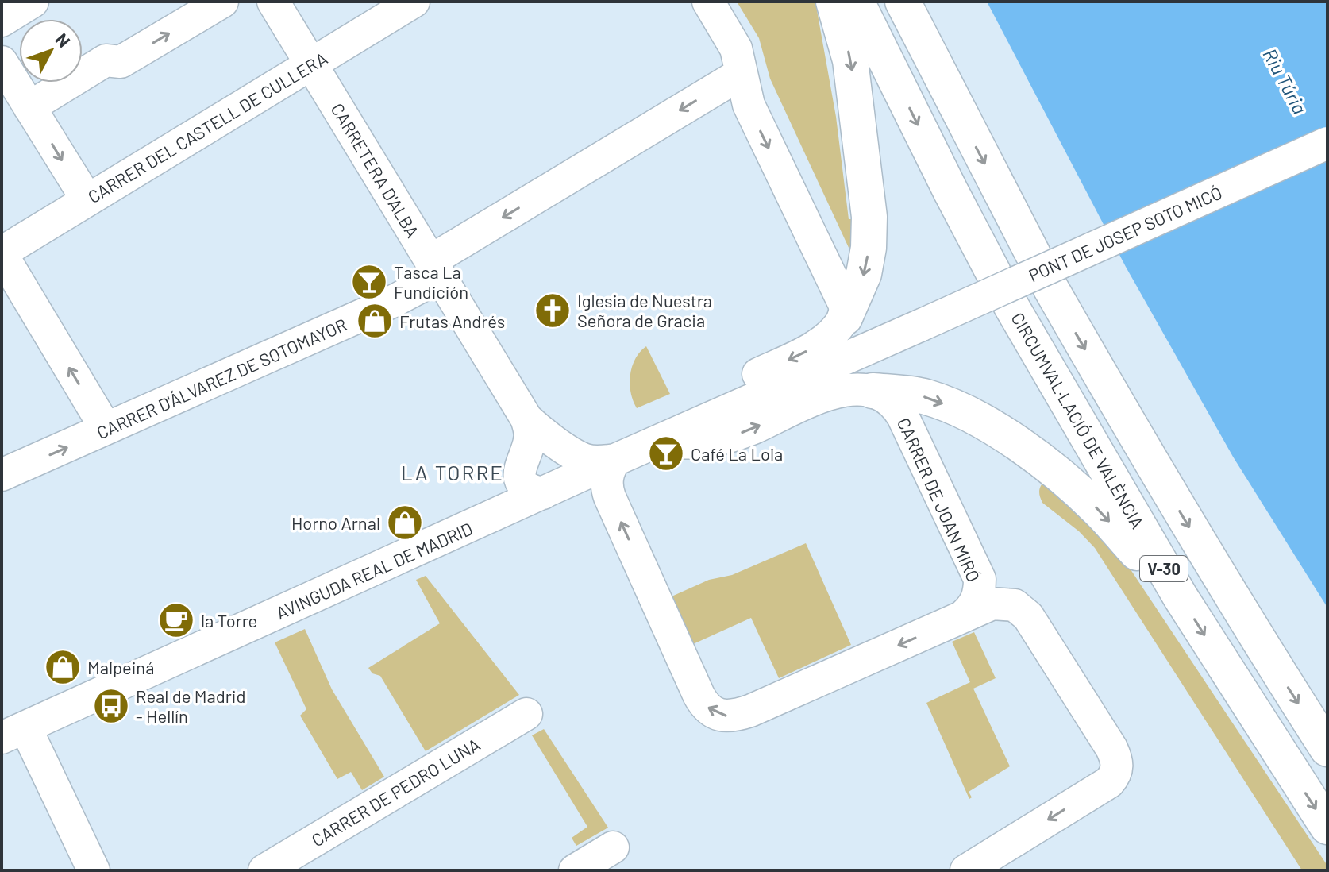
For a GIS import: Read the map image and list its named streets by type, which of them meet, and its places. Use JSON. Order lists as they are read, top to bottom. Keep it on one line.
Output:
{"streets":{"highway":["CIRCUMVAL·LACIÓ DE VALÈNCIA","V-30"],"street":["CARRER DEL CASTELL DE CULLERA","CARRETERA D'ALBA","PONT DE JOSEP SOTO MICÓ","CARRER D'ÁLVAREZ DE SOTOMAYOR","CARRER DE JOAN MIRÓ","AVINGUDA REAL DE MADRID","CARRER DE PEDRO LUNA"]},"crossings":[["CARRER DEL CASTELL DE CULLERA","CARRETERA D'ALBA"],["CARRETERA D'ALBA","CARRER D'ÁLVAREZ DE SOTOMAYOR"],["CARRETERA D'ALBA","AVINGUDA REAL DE MADRID"],["PONT DE JOSEP SOTO MICÓ","AVINGUDA REAL DE MADRID"]],"districts":["LA TORRE"],"water":["Riu Túria"],"places":{"bar":["Tasca La Fundición","Café La Lola"],"church":["Iglesia de Nuestra Señora de Gracia"],"shop":["Frutas Andrés","Horno Arnal","Malpeiná"],"cafe":["la Torre"],"bus stop":["Real de Madrid - Hellín"]},"north":"top right"}
